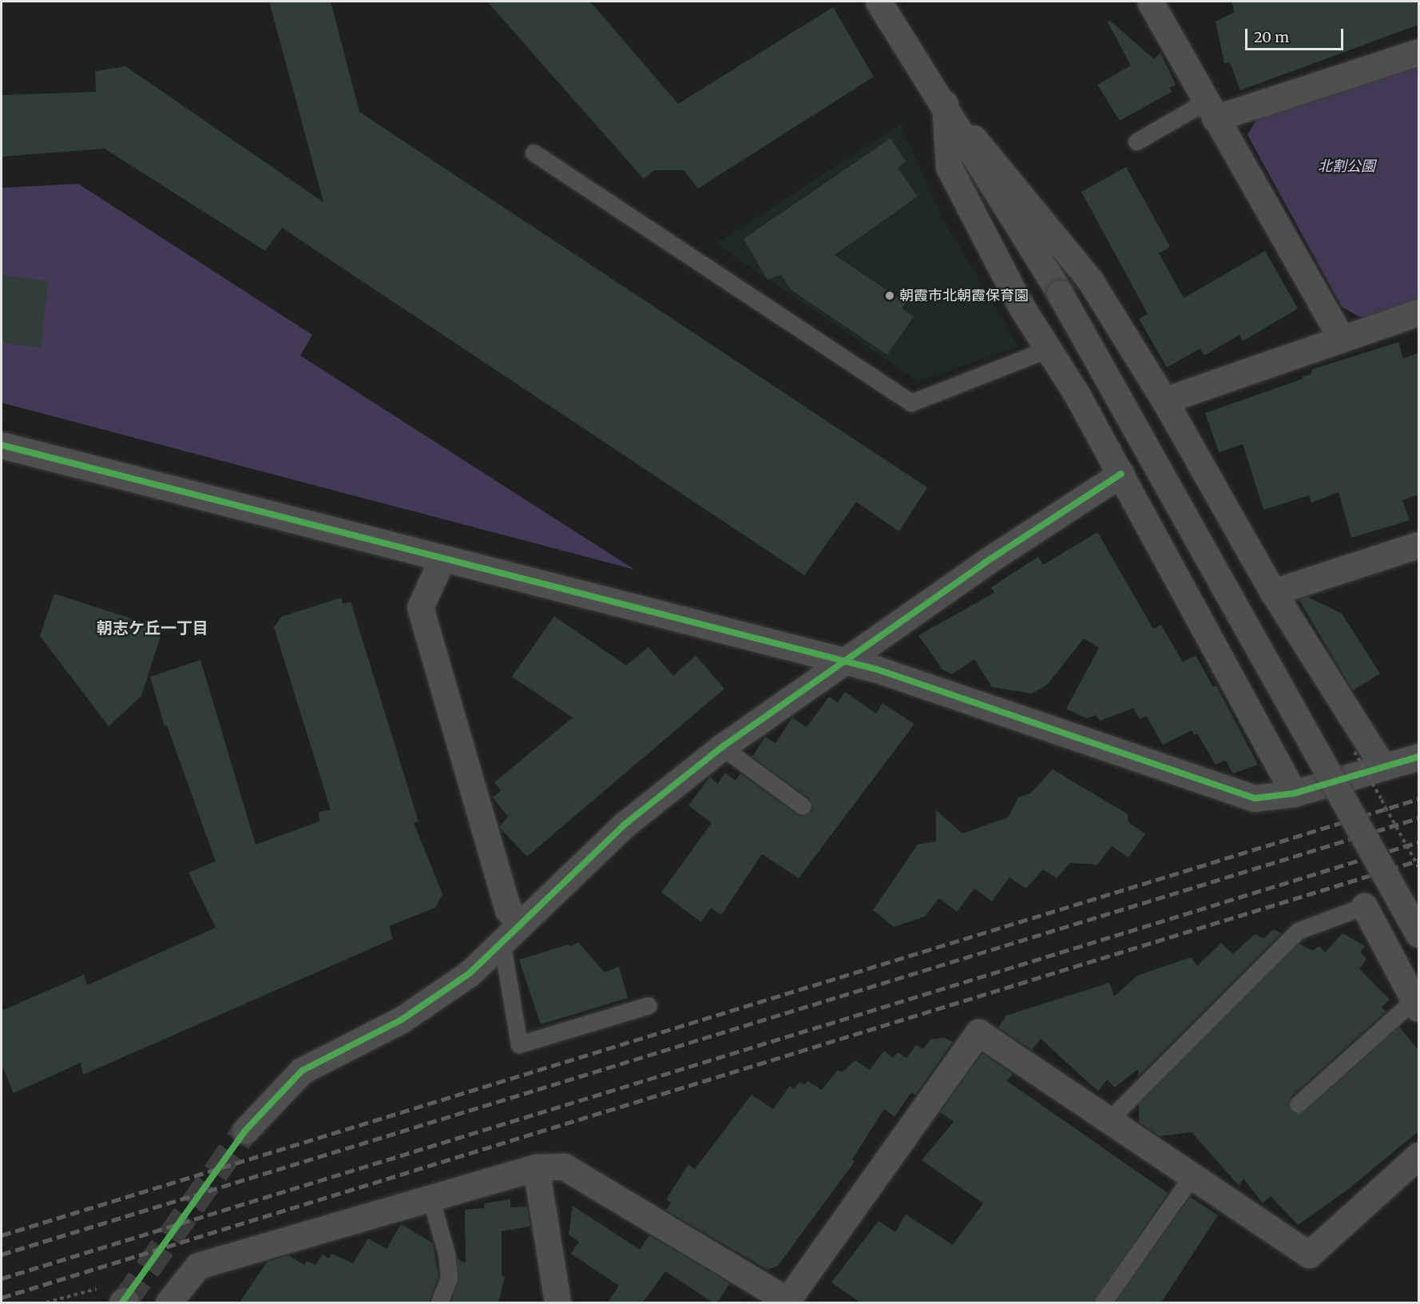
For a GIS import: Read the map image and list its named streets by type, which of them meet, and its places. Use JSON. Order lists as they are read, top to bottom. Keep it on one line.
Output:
{"districts":["朝志ケ丘一丁目"],"parks":["北割公園"],"places":["朝霞市北朝霞保育園"],"scale_bar":"20 m"}
